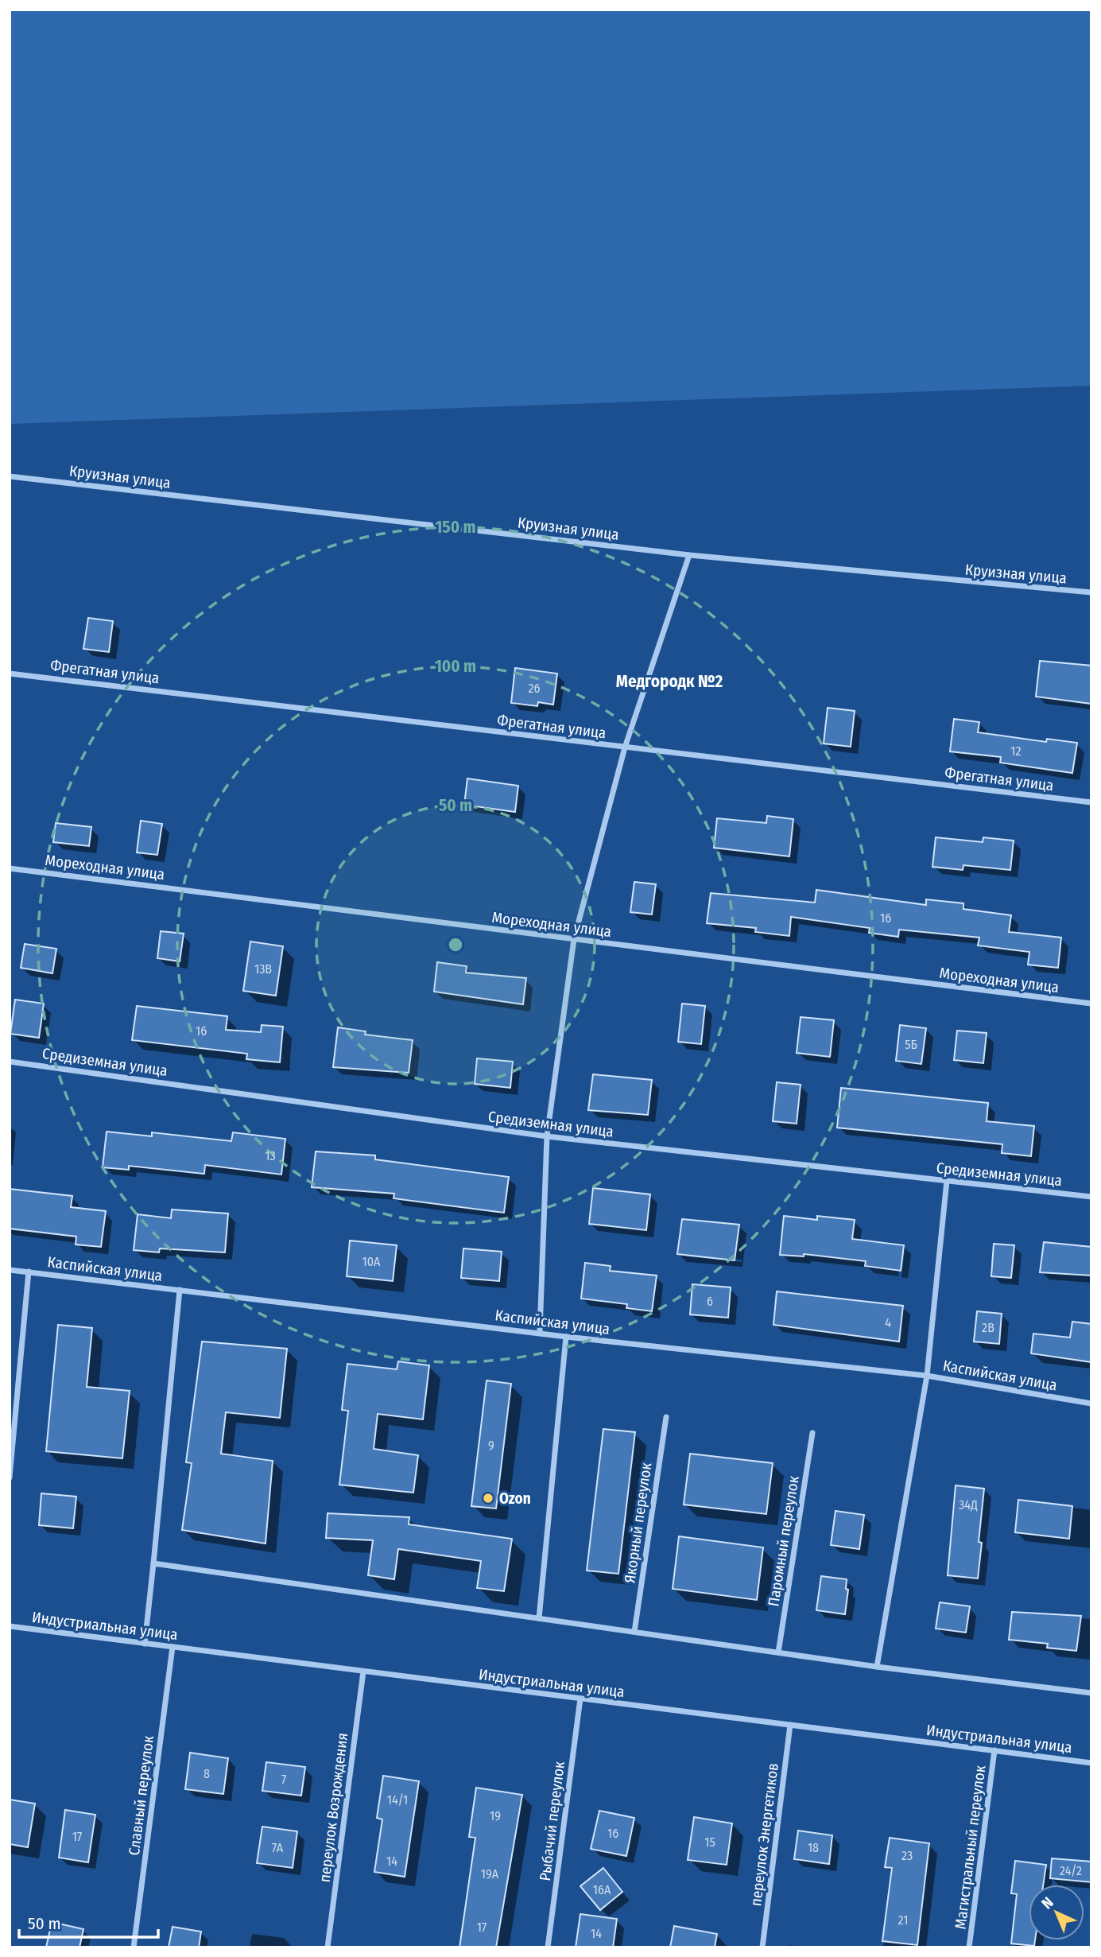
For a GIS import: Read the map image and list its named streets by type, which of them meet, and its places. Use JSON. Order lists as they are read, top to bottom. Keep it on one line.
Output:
{"streets":{"street":["Круизная улица","Фрегатная улица","Мореходная улица","Средиземная улица","Каспийская улица","Якорный переулок","Паромный переулок","Индустриальная улица","Славный переулок","переулок Возрождения","Рыбачий переулок","переулок Энергетиков","Магистральный переулок"]},"crossings":[["Индустриальная улица","Славный переулок"],["Индустриальная улица","переулок Возрождения"],["Индустриальная улица","Рыбачий переулок"],["Индустриальная улица","переулок Энергетиков"],["Индустриальная улица","Магистральный переулок"]],"districts":["Медгородк №2"],"places":["Ozon"],"house_numbers":["26","12","16","13В","16","5Б","13","10А","6","4","2В","9","34Д","8","7","14/1","19","16","17","15","7А","18","23","14","24/2","19А","16А","21","17","14"],"scale_bar":"50 m","north":"top left","rings":["150 m","100 m","50 m"]}
